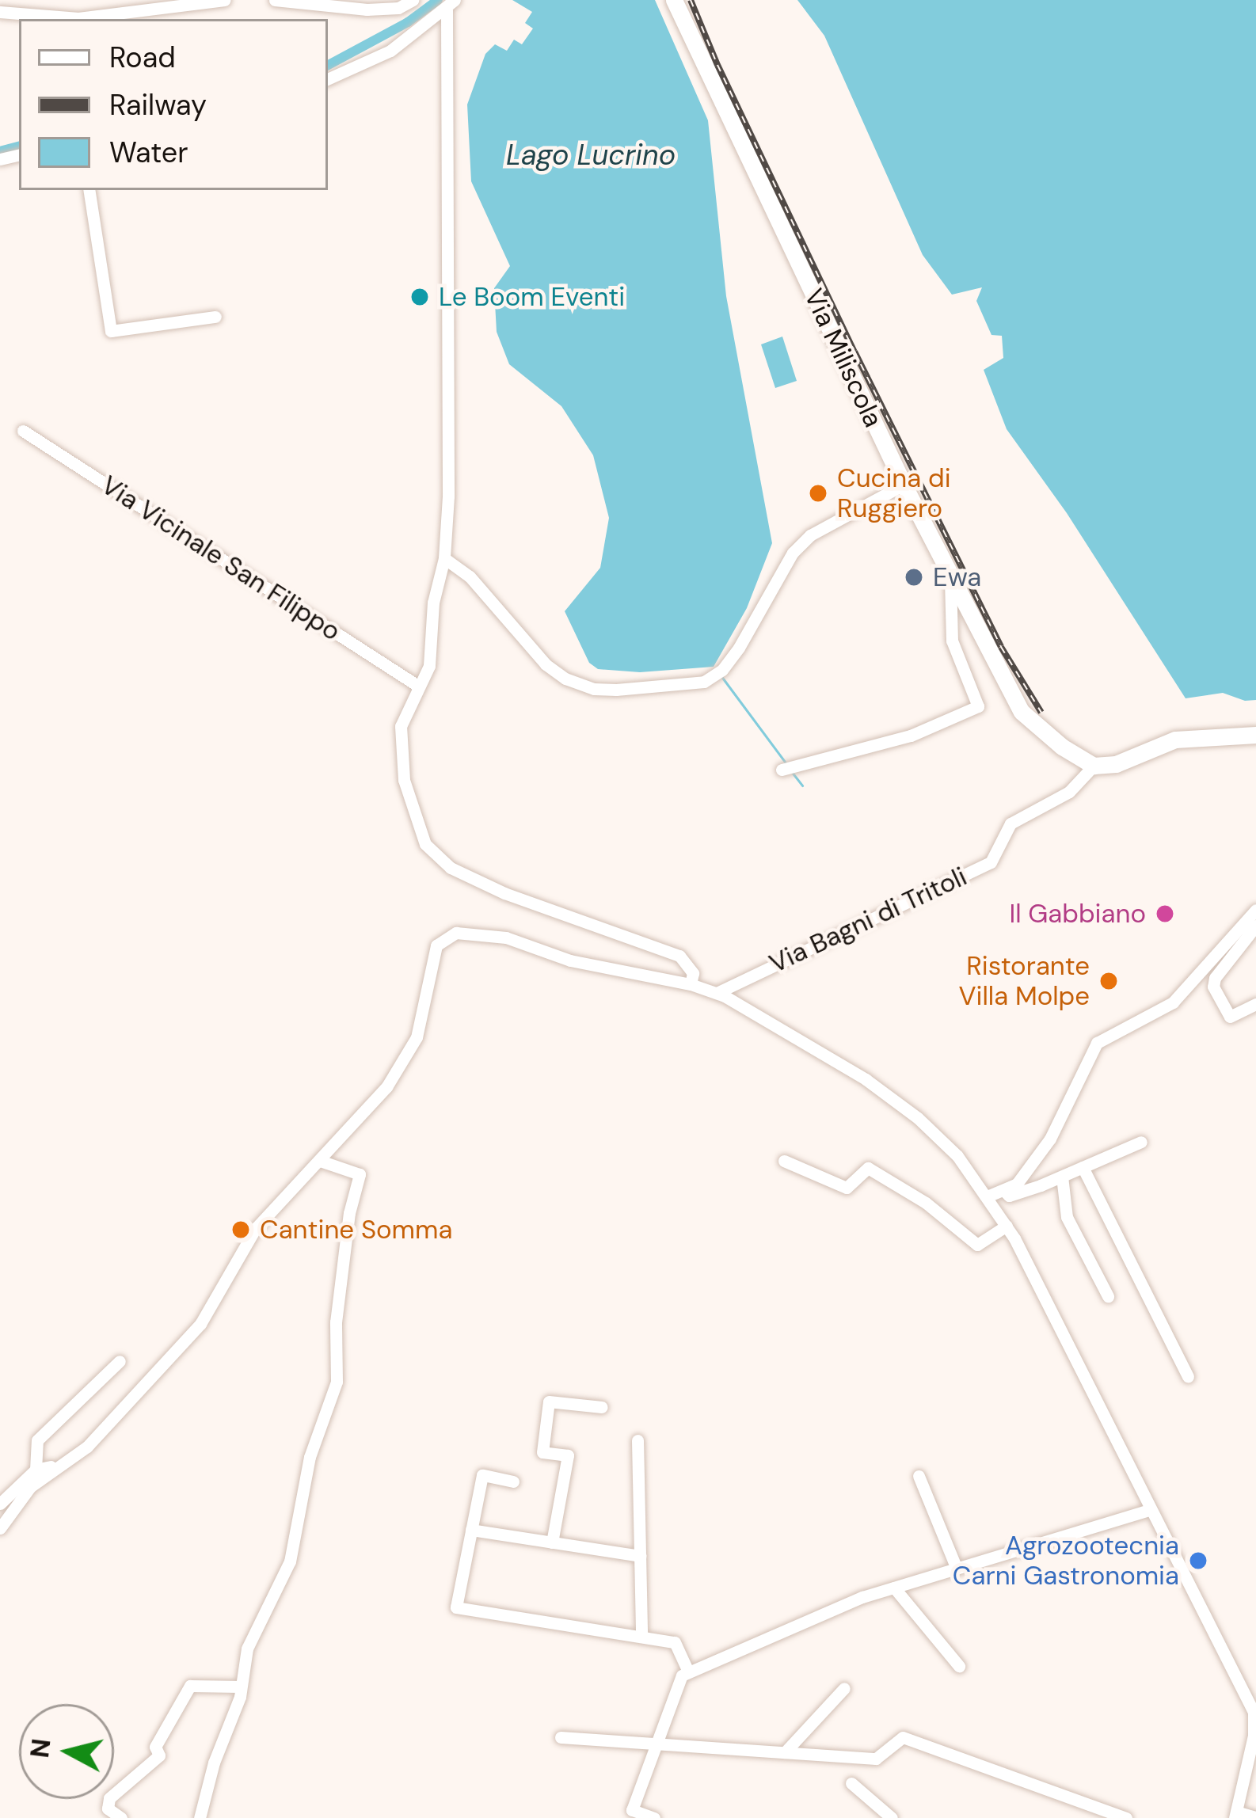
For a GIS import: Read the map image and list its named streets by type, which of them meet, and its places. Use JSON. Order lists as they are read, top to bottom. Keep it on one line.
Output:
{"streets":{"main road":["Via Miliscola"],"street":["Via Vicinale San Filippo","Via Bagni di Tritoli"]},"crossings":[["Via Miliscola","Via Bagni di Tritoli"]],"water":["Lago Lucrino"],"places":["Le Boom Eventi","Cucina di Ruggiero","Ewa","Il Gabbiano","Ristorante Villa Molpe","Cantine Somma","Agrozootecnia Carni Gastronomia"],"legend":["Road","Railway","Water"],"north":"left"}
